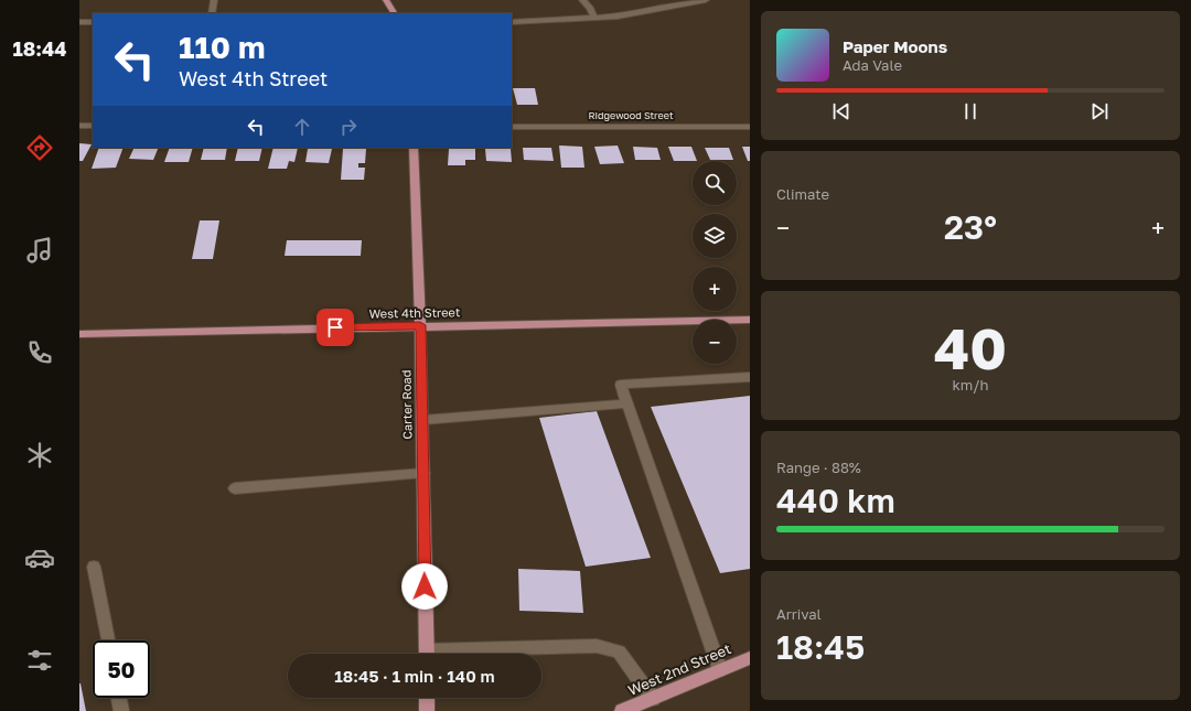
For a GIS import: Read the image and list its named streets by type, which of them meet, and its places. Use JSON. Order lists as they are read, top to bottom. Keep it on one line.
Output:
{"streets":{"main road":["West 4th Street","Carter Road","West 2nd Street"],"street":["Ridgewood Street"]},"crossings":[["West 4th Street","Carter Road"]],"page":{"tabs":"18:44","turn":["110 m","West 4th Street"],"song":["Paper Moons","Ada Vale"],"tile":["Climate",["40","km/h"],["Range · 88%","440 km"],["Arrival","18:45"]],"map_buttons":["+","−"],"heat":["−","23°","+"],"limit":"50","trip":"18:45 · 1 min · 140 m"}}
